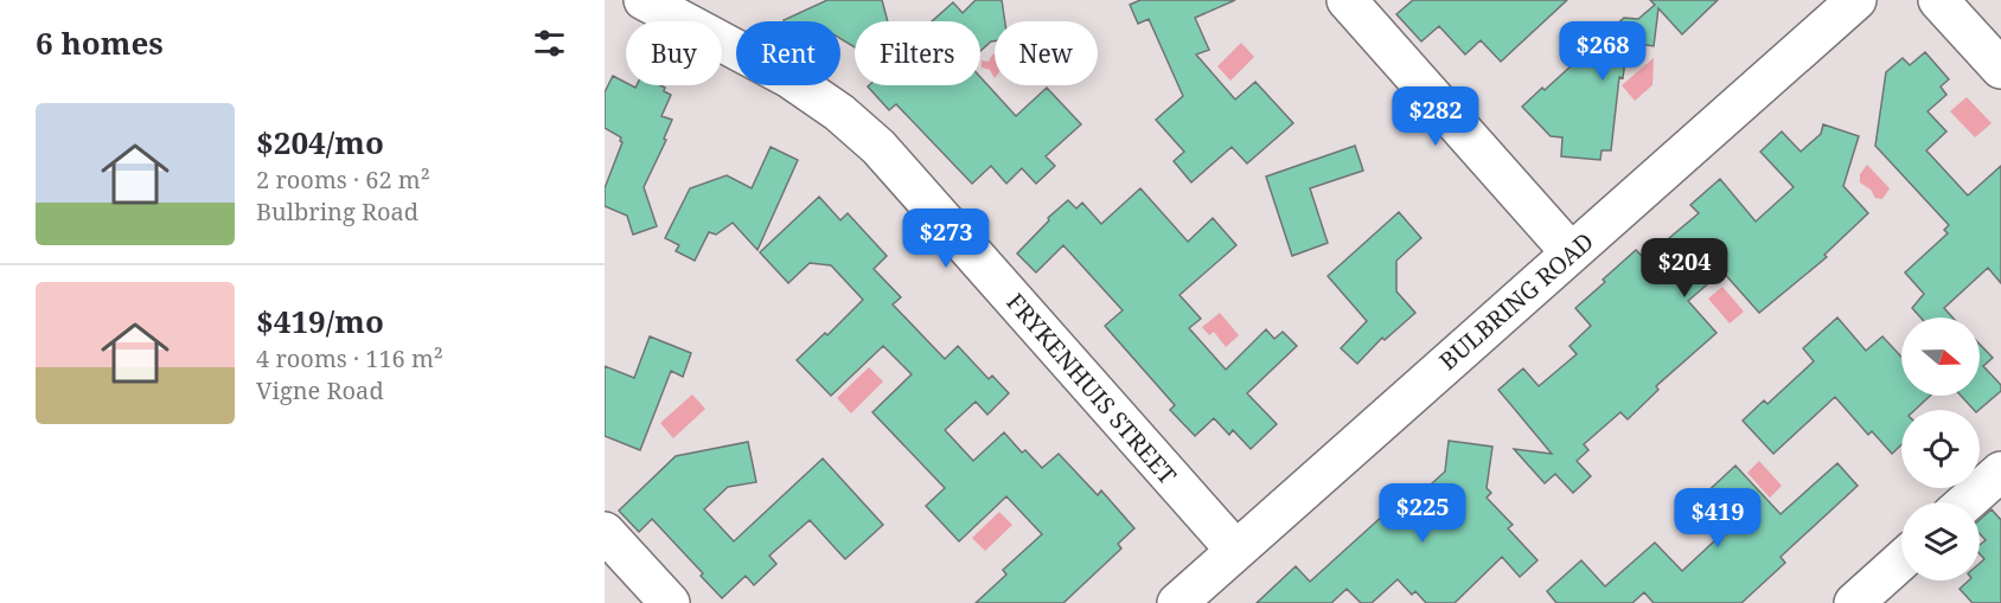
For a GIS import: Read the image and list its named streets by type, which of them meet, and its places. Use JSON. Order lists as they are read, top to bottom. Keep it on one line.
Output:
{"streets":{"street":["BULBRING ROAD","FRYKENHUIS STREET"]},"crossings":[["BULBRING ROAD","FRYKENHUIS STREET"]],"north":"right","page":{"heading":"6 homes","price":["$268","$282","$273","$204","$225","$419"],"chip":["Buy","Rent","Filters","New"],"list":[{"name":"$204/mo","note":"2 rooms · 62 m² · Bulbring Road"},{"name":"$419/mo","note":"4 rooms · 116 m² · Vigne Road"}]}}
